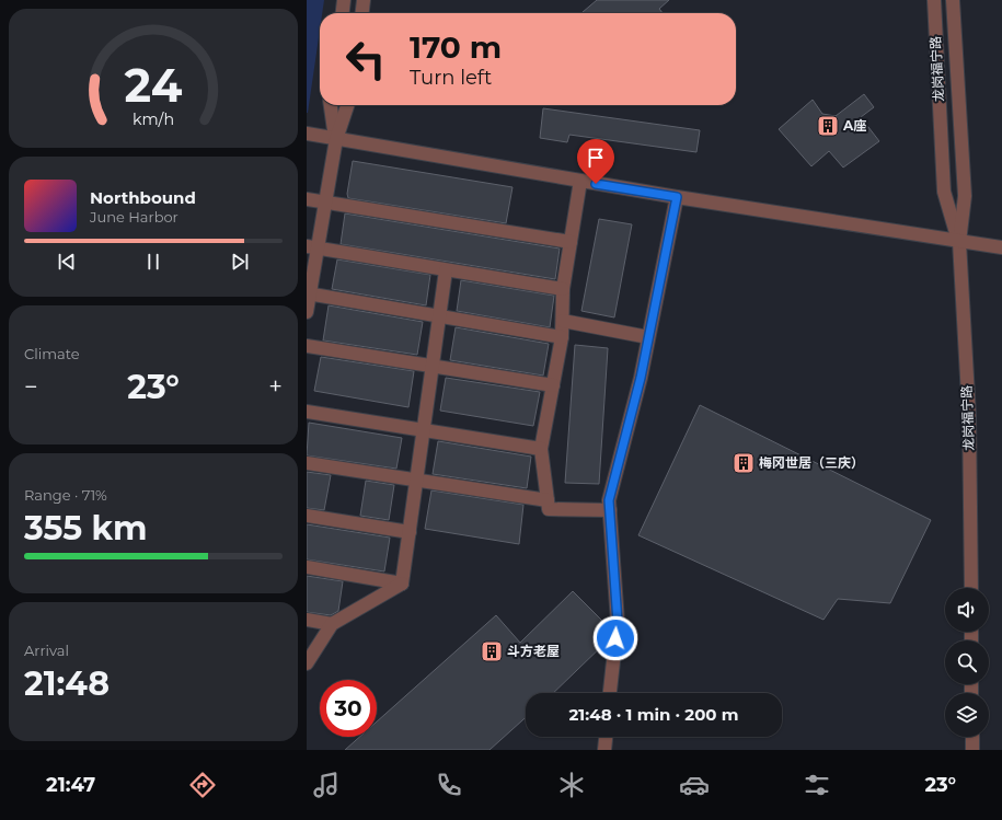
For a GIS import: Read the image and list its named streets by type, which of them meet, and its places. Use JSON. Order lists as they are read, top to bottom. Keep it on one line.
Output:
{"streets":{"street":["龙岗福宁路"]},"places":{"building":["A座","梅冈世居（三庆）","斗方老屋"]},"page":{"turn":["170 m","Turn left"],"song":["Northbound","June Harbor"],"tile":["Climate",["Range · 71%","355 km"],["Arrival","21:48"]],"heat":["−","23°","+"],"limit":"30","trip":"21:48 · 1 min · 200 m","tabs":["21:47","23°"],"gauge":["24","km/h"]}}
